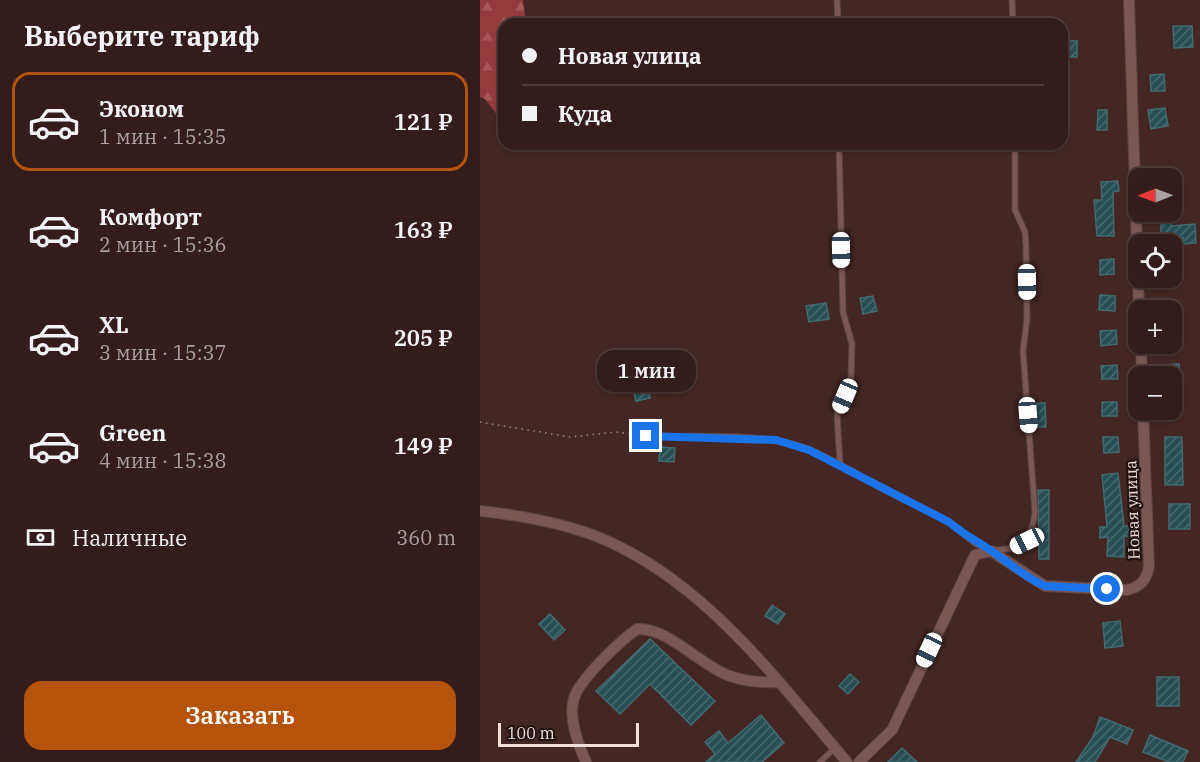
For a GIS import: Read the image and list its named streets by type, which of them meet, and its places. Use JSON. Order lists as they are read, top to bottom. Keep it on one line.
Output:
{"streets":{"street":["Новая улица"]},"scale_bar":"100 m","north":"left","page":{"heading":"Выберите тариф","banner":["Новая улица","Куда"],"list":[{"name":"Эконом","note":"1 мин · 15:35","value":"121 ₽"},{"name":"Комфорт","note":"2 мин · 15:36","value":"163 ₽"},{"name":"XL","note":"3 мин · 15:37","value":"205 ₽"},{"name":"Green","note":"4 мин · 15:38","value":"149 ₽"}],"map_buttons":["+","−"],"bubble":"1 мин","pay":["Наличные","360 m"],"buttons":"Заказать","scale":"100 m"}}
